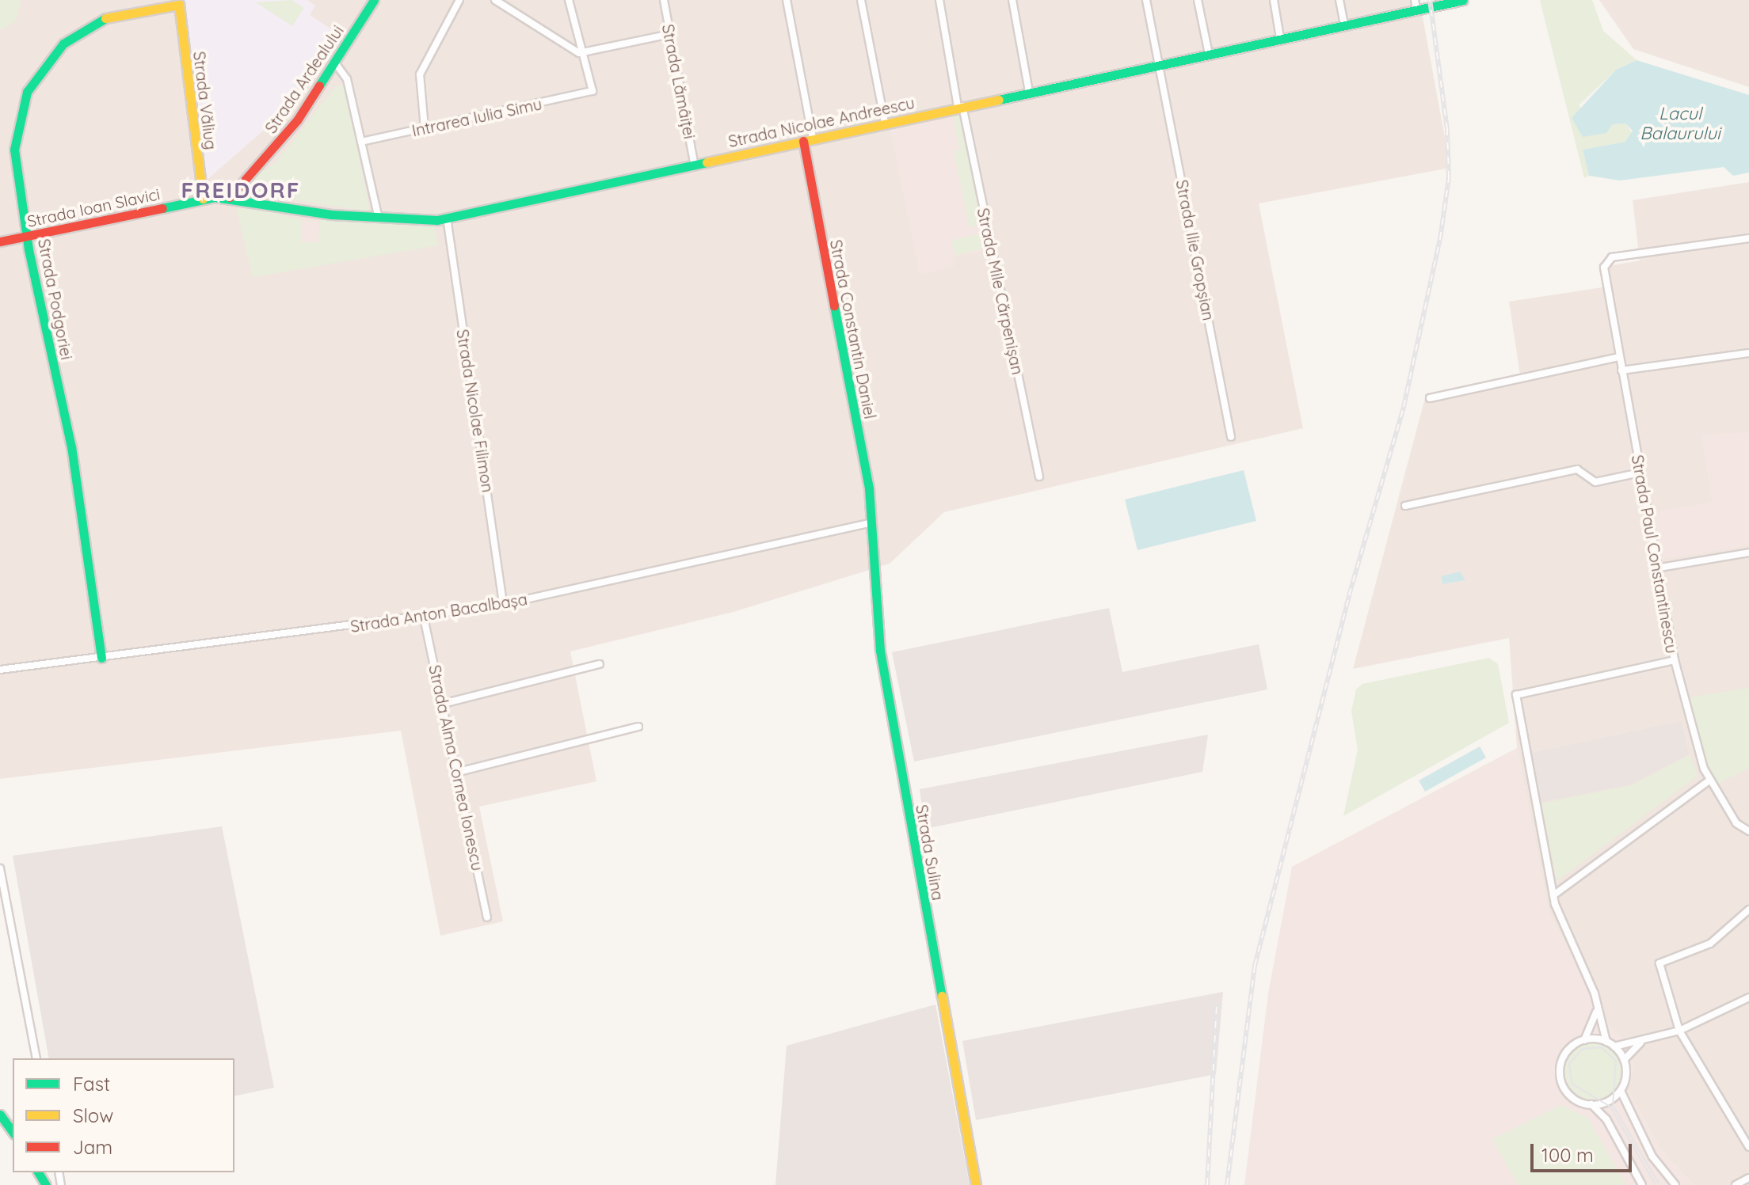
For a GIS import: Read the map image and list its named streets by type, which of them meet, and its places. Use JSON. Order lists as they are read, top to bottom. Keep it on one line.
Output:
{"streets":{"street":["Strada Ardealului","Strada Lămâiței","Strada Văliug","Intrarea Iulia Simu","Strada Nicolae Andreescu","Strada Ioan Slavici","Strada Ilie Gropșian","Strada Mile Cărpenișan","Strada Podgoriei","Strada Constantin Daniel","Strada Nicolae Filimon","Strada Paul Constantinescu","Strada Anton Bacalbașa","Strada Alma Cornea Ionescu","Strada Sulina"]},"crossings":[["Strada Ardealului","Strada Nicolae Andreescu"],["Strada Ardealului","Strada Ioan Slavici"],["Strada Lămâiței","Strada Nicolae Andreescu"],["Strada Văliug","Strada Ioan Slavici"],["Strada Văliug","Strada Podgoriei"],["Strada Nicolae Andreescu","Strada Ioan Slavici"],["Strada Nicolae Andreescu","Strada Ilie Gropșian"],["Strada Nicolae Andreescu","Strada Mile Cărpenișan"],["Strada Nicolae Andreescu","Strada Constantin Daniel"],["Strada Nicolae Andreescu","Strada Nicolae Filimon"],["Strada Ioan Slavici","Strada Podgoriei"],["Strada Podgoriei","Strada Anton Bacalbașa"],["Strada Constantin Daniel","Strada Anton Bacalbașa"],["Strada Constantin Daniel","Strada Sulina"],["Strada Nicolae Filimon","Strada Anton Bacalbașa"],["Strada Anton Bacalbașa","Strada Alma Cornea Ionescu"],["Strada Anton Bacalbașa","Strada Sulina"]],"districts":["FREIDORF"],"water":["Lacul Balaurului"],"legend":["Fast","Slow","Jam"],"scale_bar":"100 m"}
